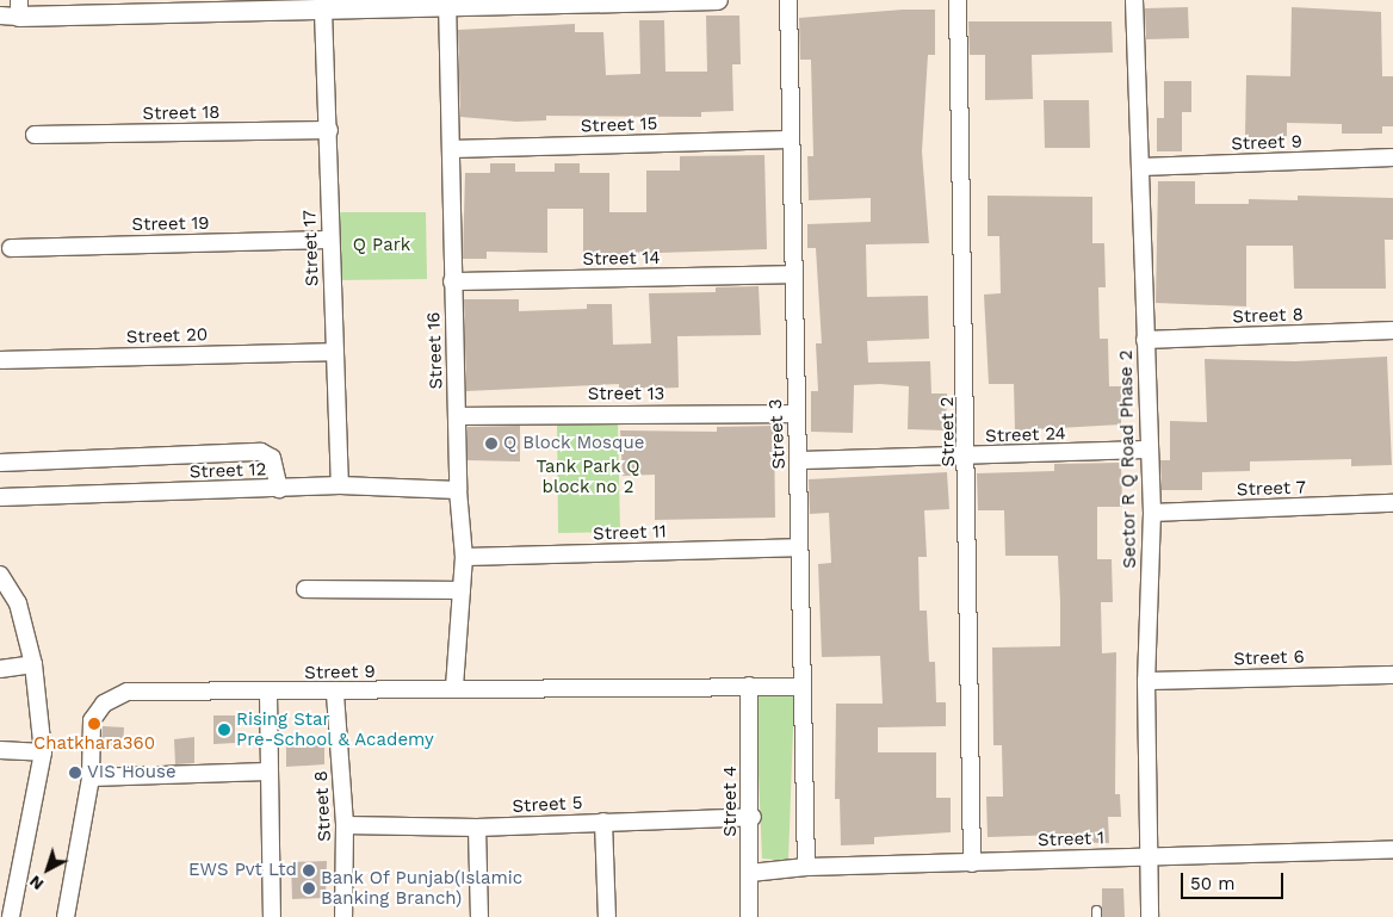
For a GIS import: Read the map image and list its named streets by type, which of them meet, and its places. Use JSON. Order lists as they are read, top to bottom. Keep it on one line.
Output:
{"streets":{"street":["Street 18","Street 15","Street 9","Street 19","Street 17","Street 14","Street 8","Street 20","Street 16","Street 13","Street 2","Street 3","Street 24","Sector R Q Road Phase 2","Street 12","Street 7","Street 11","Street 6","Street 4","Street 5","Street 1"]},"crossings":[["Street 18","Street 17"],["Street 15","Street 16"],["Street 15","Street 3"],["Street 9","Street 8"],["Street 9","Street 16"],["Street 9","Street 3"],["Street 9","Sector R Q Road Phase 2"],["Street 9","Street 4"],["Street 19","Street 17"],["Street 17","Street 20"],["Street 17","Street 12"],["Street 14","Street 16"],["Street 14","Street 3"],["Street 8","Sector R Q Road Phase 2"],["Street 8","Street 5"],["Street 16","Street 13"],["Street 16","Street 12"],["Street 16","Street 11"],["Street 13","Street 3"],["Street 2","Street 24"],["Street 2","Street 1"],["Street 3","Street 24"],["Street 3","Street 11"],["Street 3","Street 1"],["Street 24","Sector R Q Road Phase 2"],["Sector R Q Road Phase 2","Street 7"],["Sector R Q Road Phase 2","Street 6"],["Sector R Q Road Phase 2","Street 1"],["Street 4","Street 5"],["Street 4","Street 1"]],"parks":["Q Park","Tank Park Q block no 2"],"places":["Q Block Mosque","Chatkhara360","Rising Star Pre-School & Academy","VIS House","EWS Pvt Ltd","Bank Of Punjab(Islamic Banking Branch)"],"scale_bar":"50 m","north":"bottom left"}
